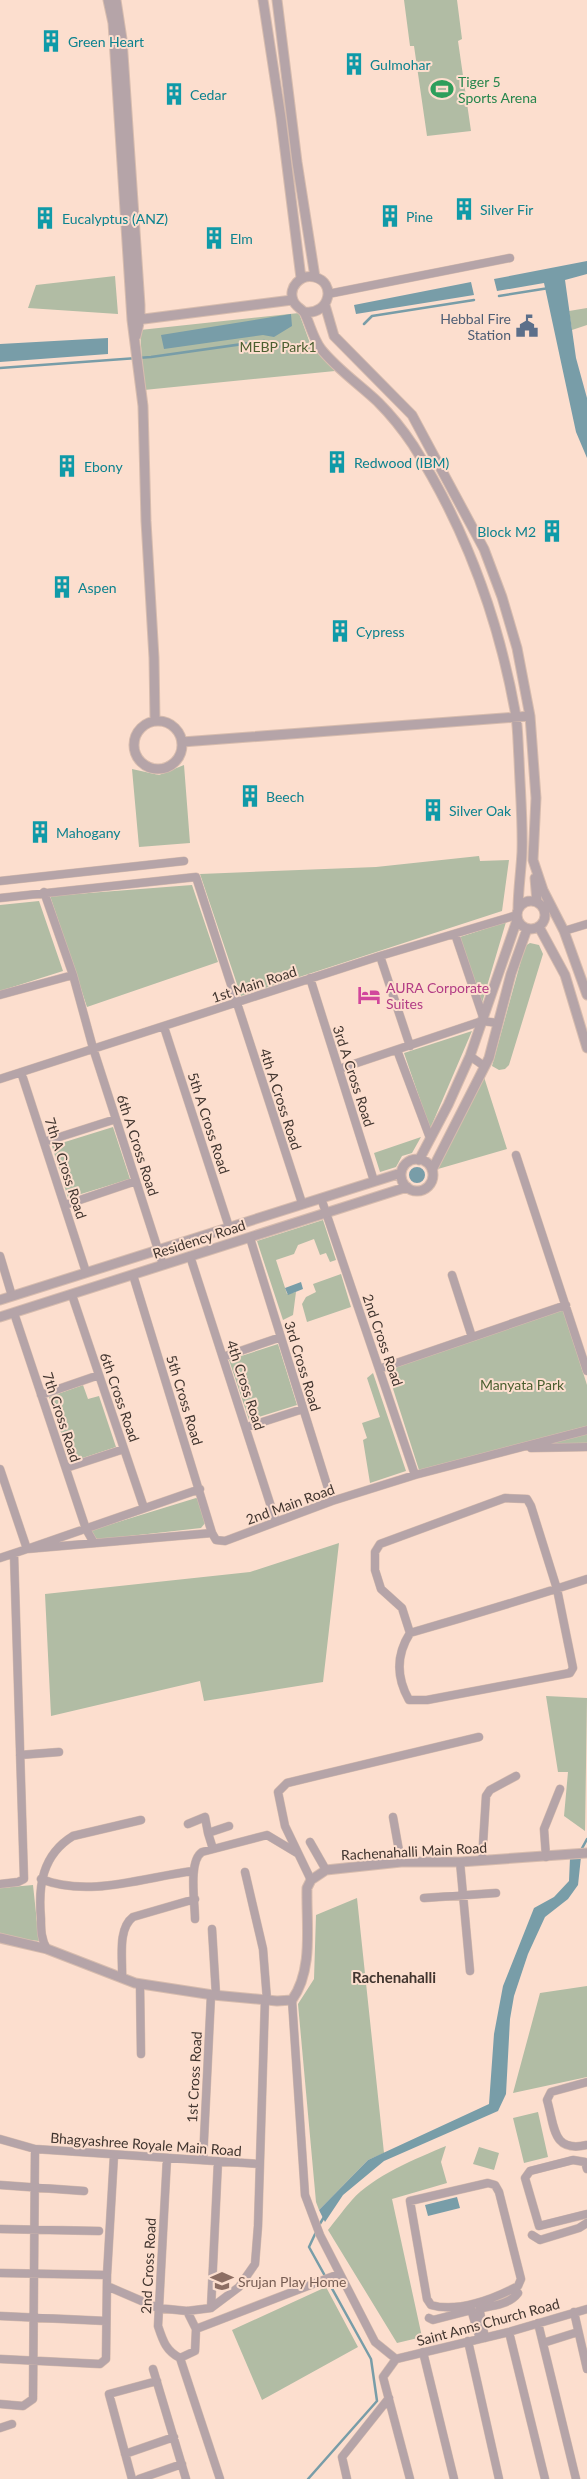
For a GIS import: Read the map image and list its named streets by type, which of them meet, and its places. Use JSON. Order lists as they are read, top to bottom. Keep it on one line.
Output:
{"streets":{"street":["1st Main Road","3rd A Cross Road","4th A Cross Road","5th A Cross Road","6th A Cross Road","7th A Cross Road","Residency Road","2nd Cross Road","3rd Cross Road","4th Cross Road","6th Cross Road","5th Cross Road","7th Cross Road","2nd Main Road","Rachenahalli Main Road","1st Cross Road","Bhagyashree Royale Main Road","Saint Anns Church Road"]},"crossings":[["1st Main Road","3rd A Cross Road"],["1st Main Road","4th A Cross Road"],["1st Main Road","5th A Cross Road"],["1st Main Road","6th A Cross Road"],["1st Main Road","7th A Cross Road"],["3rd A Cross Road","Residency Road"],["4th A Cross Road","6th A Cross Road"],["4th A Cross Road","Residency Road"],["5th A Cross Road","Residency Road"],["6th A Cross Road","Residency Road"],["7th A Cross Road","Residency Road"],["Residency Road","2nd Cross Road"],["Residency Road","3rd Cross Road"],["Residency Road","4th Cross Road"],["Residency Road","6th Cross Road"],["Residency Road","5th Cross Road"],["Residency Road","7th Cross Road"],["2nd Cross Road","2nd Main Road"],["2nd Cross Road","Bhagyashree Royale Main Road"],["3rd Cross Road","2nd Main Road"],["4th Cross Road","2nd Main Road"],["5th Cross Road","2nd Main Road"],["7th Cross Road","2nd Main Road"],["1st Cross Road","Bhagyashree Royale Main Road"]],"districts":["Rachenahalli"],"parks":["MEBP Park1","Manyata Park"],"places":{"building":["Green Heart","Gulmohar","Cedar","Silver Fir","Pine","Eucalyptus (ANZ)","Elm","Redwood (IBM)","Ebony","Block M2","Aspen","Cypress","Beech","Silver Oak","Mahogany"],"sports":["Tiger 5 Sports Arena"],"public building":["Hebbal Fire Station"],"hotel":["AURA Corporate Suites"],"school or university":["Srujan Play Home"]}}
